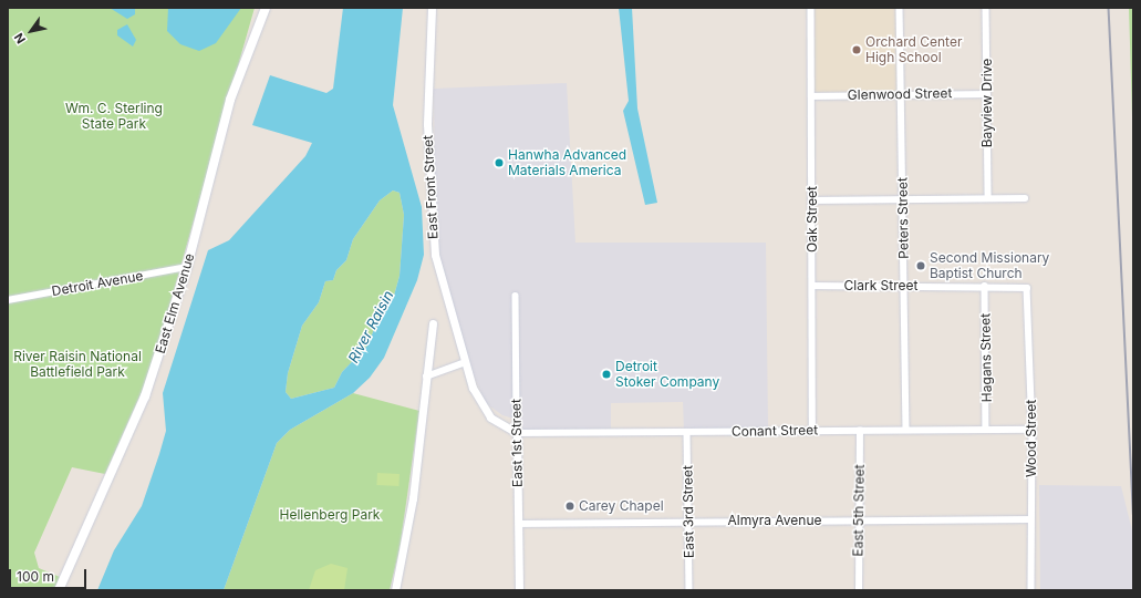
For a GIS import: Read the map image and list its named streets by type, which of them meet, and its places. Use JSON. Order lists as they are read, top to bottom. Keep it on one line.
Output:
{"streets":{"main road":["East Elm Avenue"],"street":["Glenwood Street","Bayview Drive","East Front Street","Peters Street","Oak Street","Detroit Avenue","Clark Street","Hagans Street","Conant Street","Wood Street","East 1st Street","East 5th Street","East 3rd Street","Almyra Avenue"]},"crossings":[["Glenwood Street","Bayview Drive"],["Glenwood Street","Peters Street"],["Glenwood Street","Oak Street"],["East Front Street","Conant Street"],["East Front Street","East 1st Street"],["Peters Street","Clark Street"],["Peters Street","Conant Street"],["Oak Street","Clark Street"],["Oak Street","Conant Street"],["Detroit Avenue","East Elm Avenue"],["Clark Street","Hagans Street"],["Clark Street","Wood Street"],["Hagans Street","Conant Street"],["Conant Street","Wood Street"],["Conant Street","East 1st Street"],["Conant Street","East 5th Street"],["Conant Street","East 3rd Street"],["Wood Street","Almyra Avenue"],["East 1st Street","Almyra Avenue"],["East 5th Street","Almyra Avenue"],["East 3rd Street","Almyra Avenue"]],"water":["River Raisin"],"parks":["Wm. C. Sterling State Park","River Raisin National Battlefield Park","Hellenberg Park"],"places":["Orchard Center High School","Hanwha Advanced Materials America","Second Missionary Baptist Church","Detroit Stoker Company","Carey Chapel"],"scale_bar":"100 m","north":"bottom left"}
